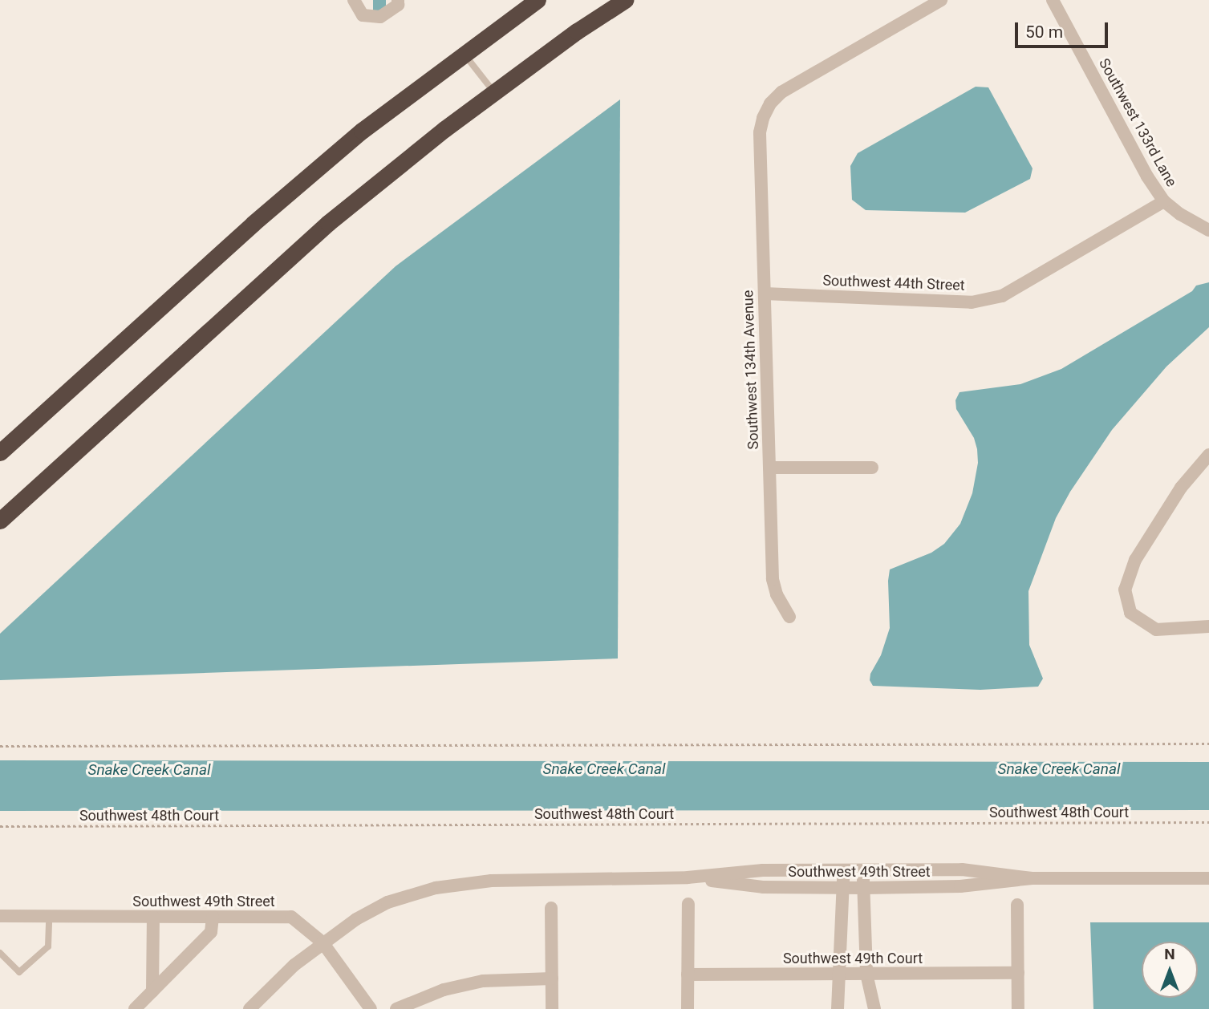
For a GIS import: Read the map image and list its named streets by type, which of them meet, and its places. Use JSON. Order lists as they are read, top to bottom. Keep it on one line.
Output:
{"streets":{"street":["Southwest 133rd Lane","Southwest 44th Street","Southwest 134th Avenue","Southwest 49th Street","Southwest 49th Court"],"path":["Southwest 48th Court"]},"crossings":[["Southwest 133rd Lane","Southwest 44th Street"],["Southwest 44th Street","Southwest 134th Avenue"]],"water":["Snake Creek Canal"],"scale_bar":"50 m","north":"top"}
